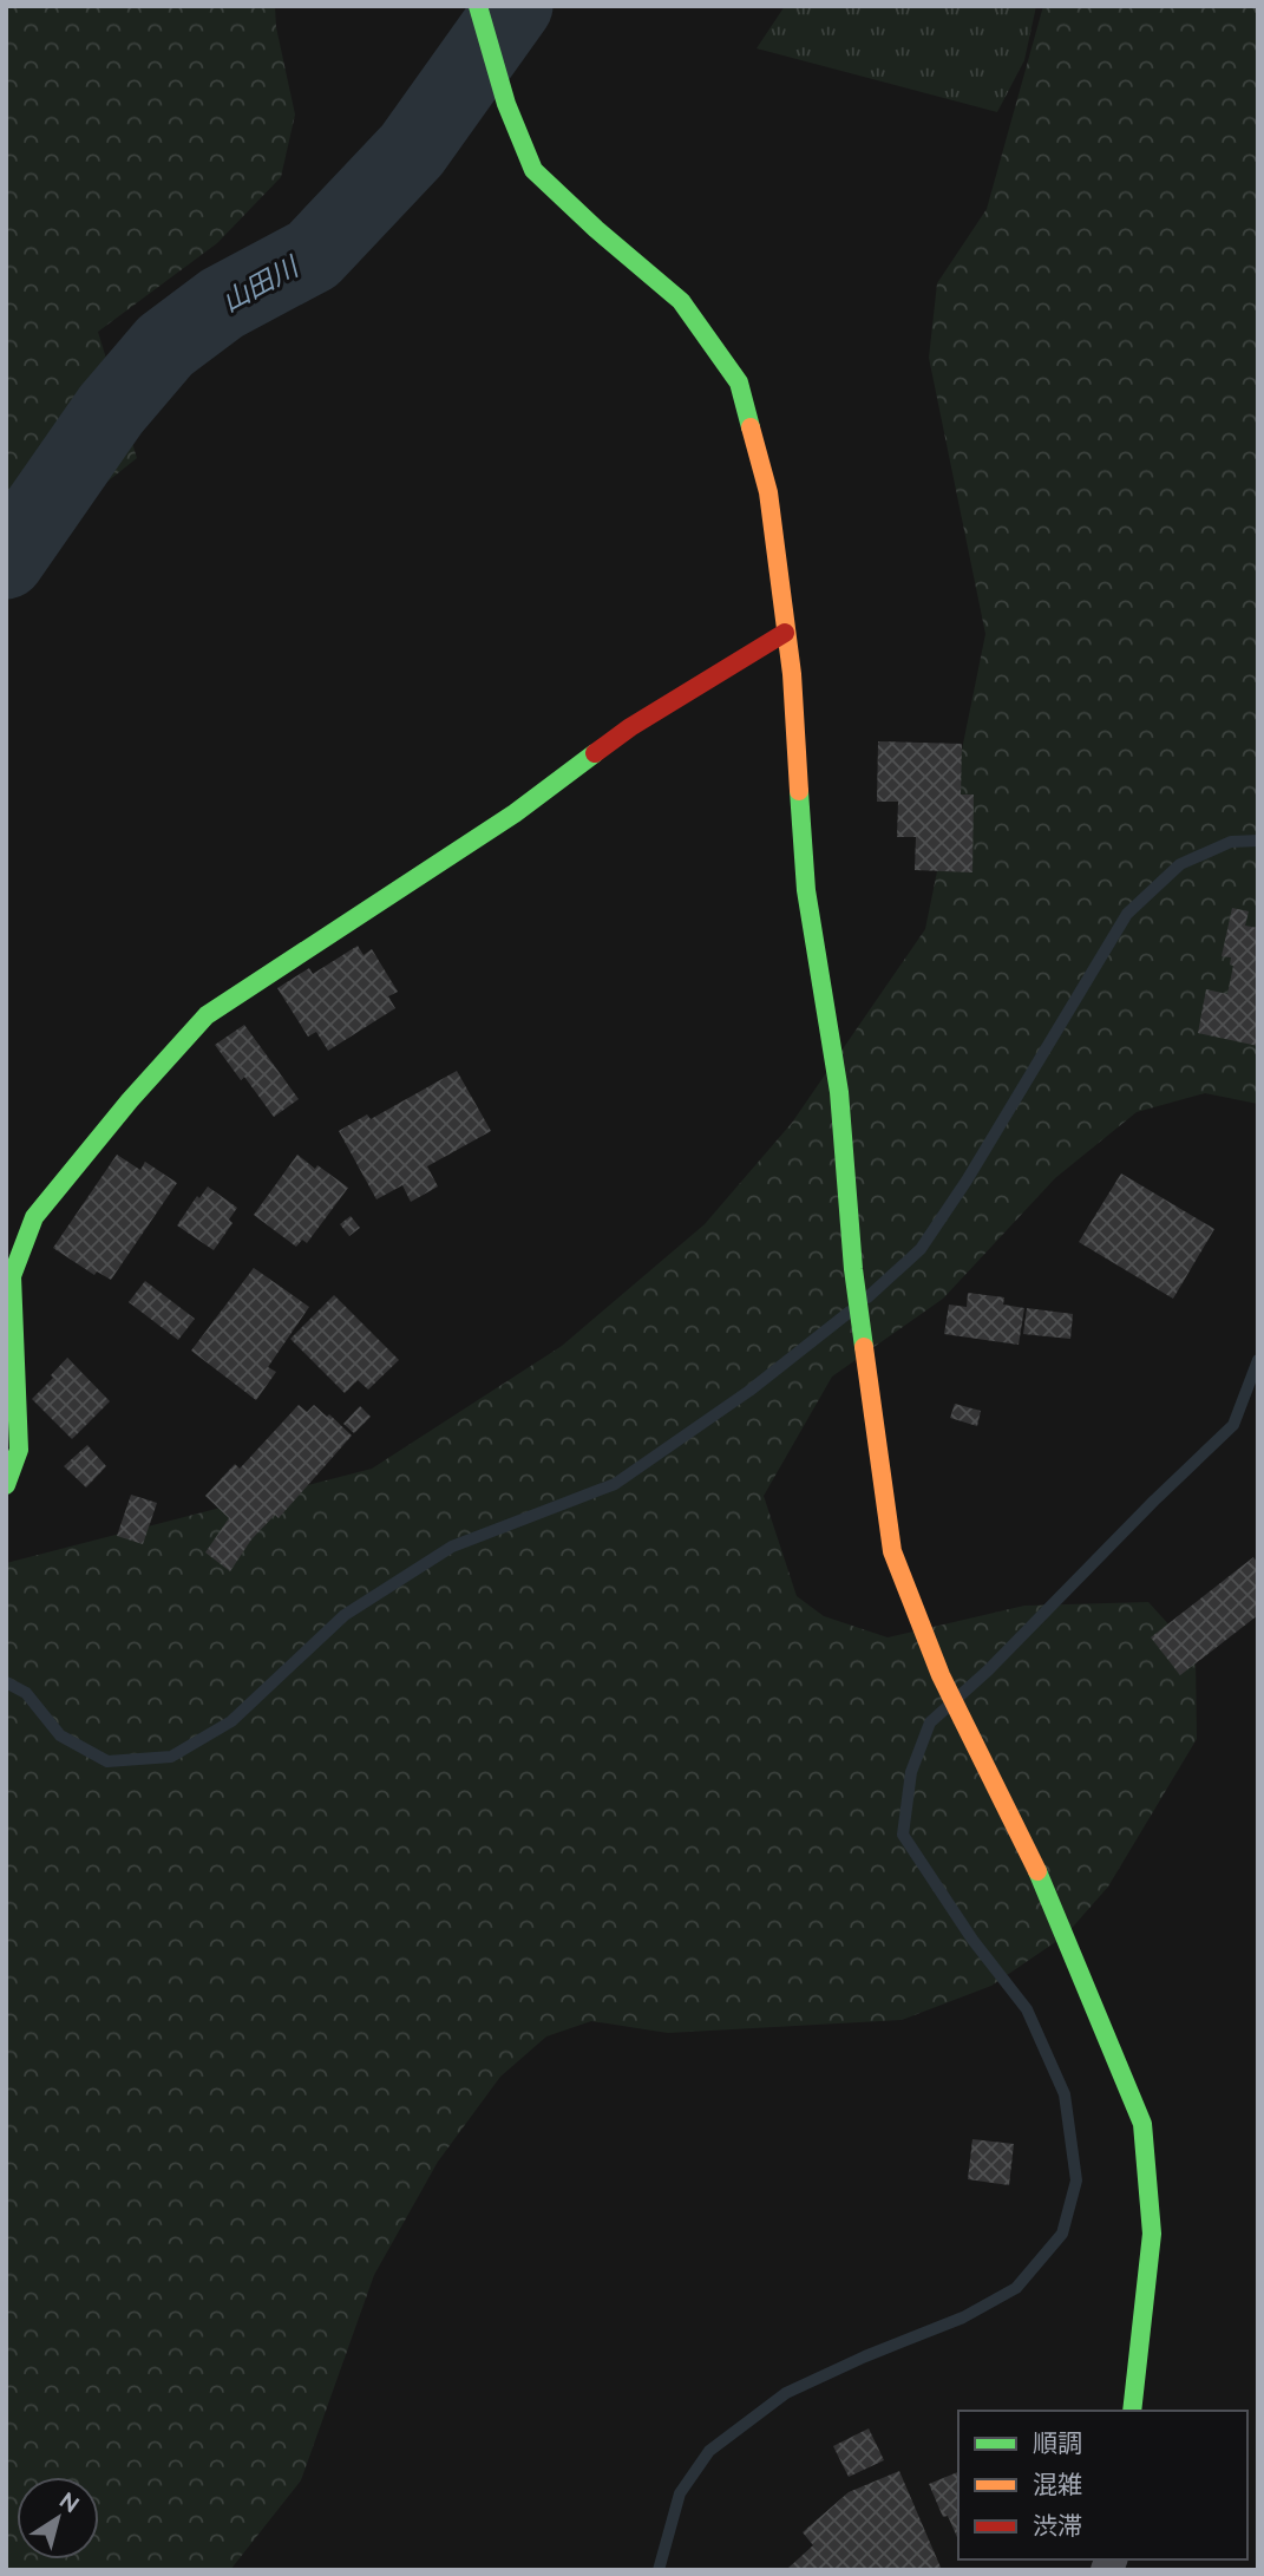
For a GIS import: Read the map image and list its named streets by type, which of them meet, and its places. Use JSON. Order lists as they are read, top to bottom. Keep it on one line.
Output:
{"water":["山田川"],"legend":["順調","混雑","渋滞"],"north":"top right"}
